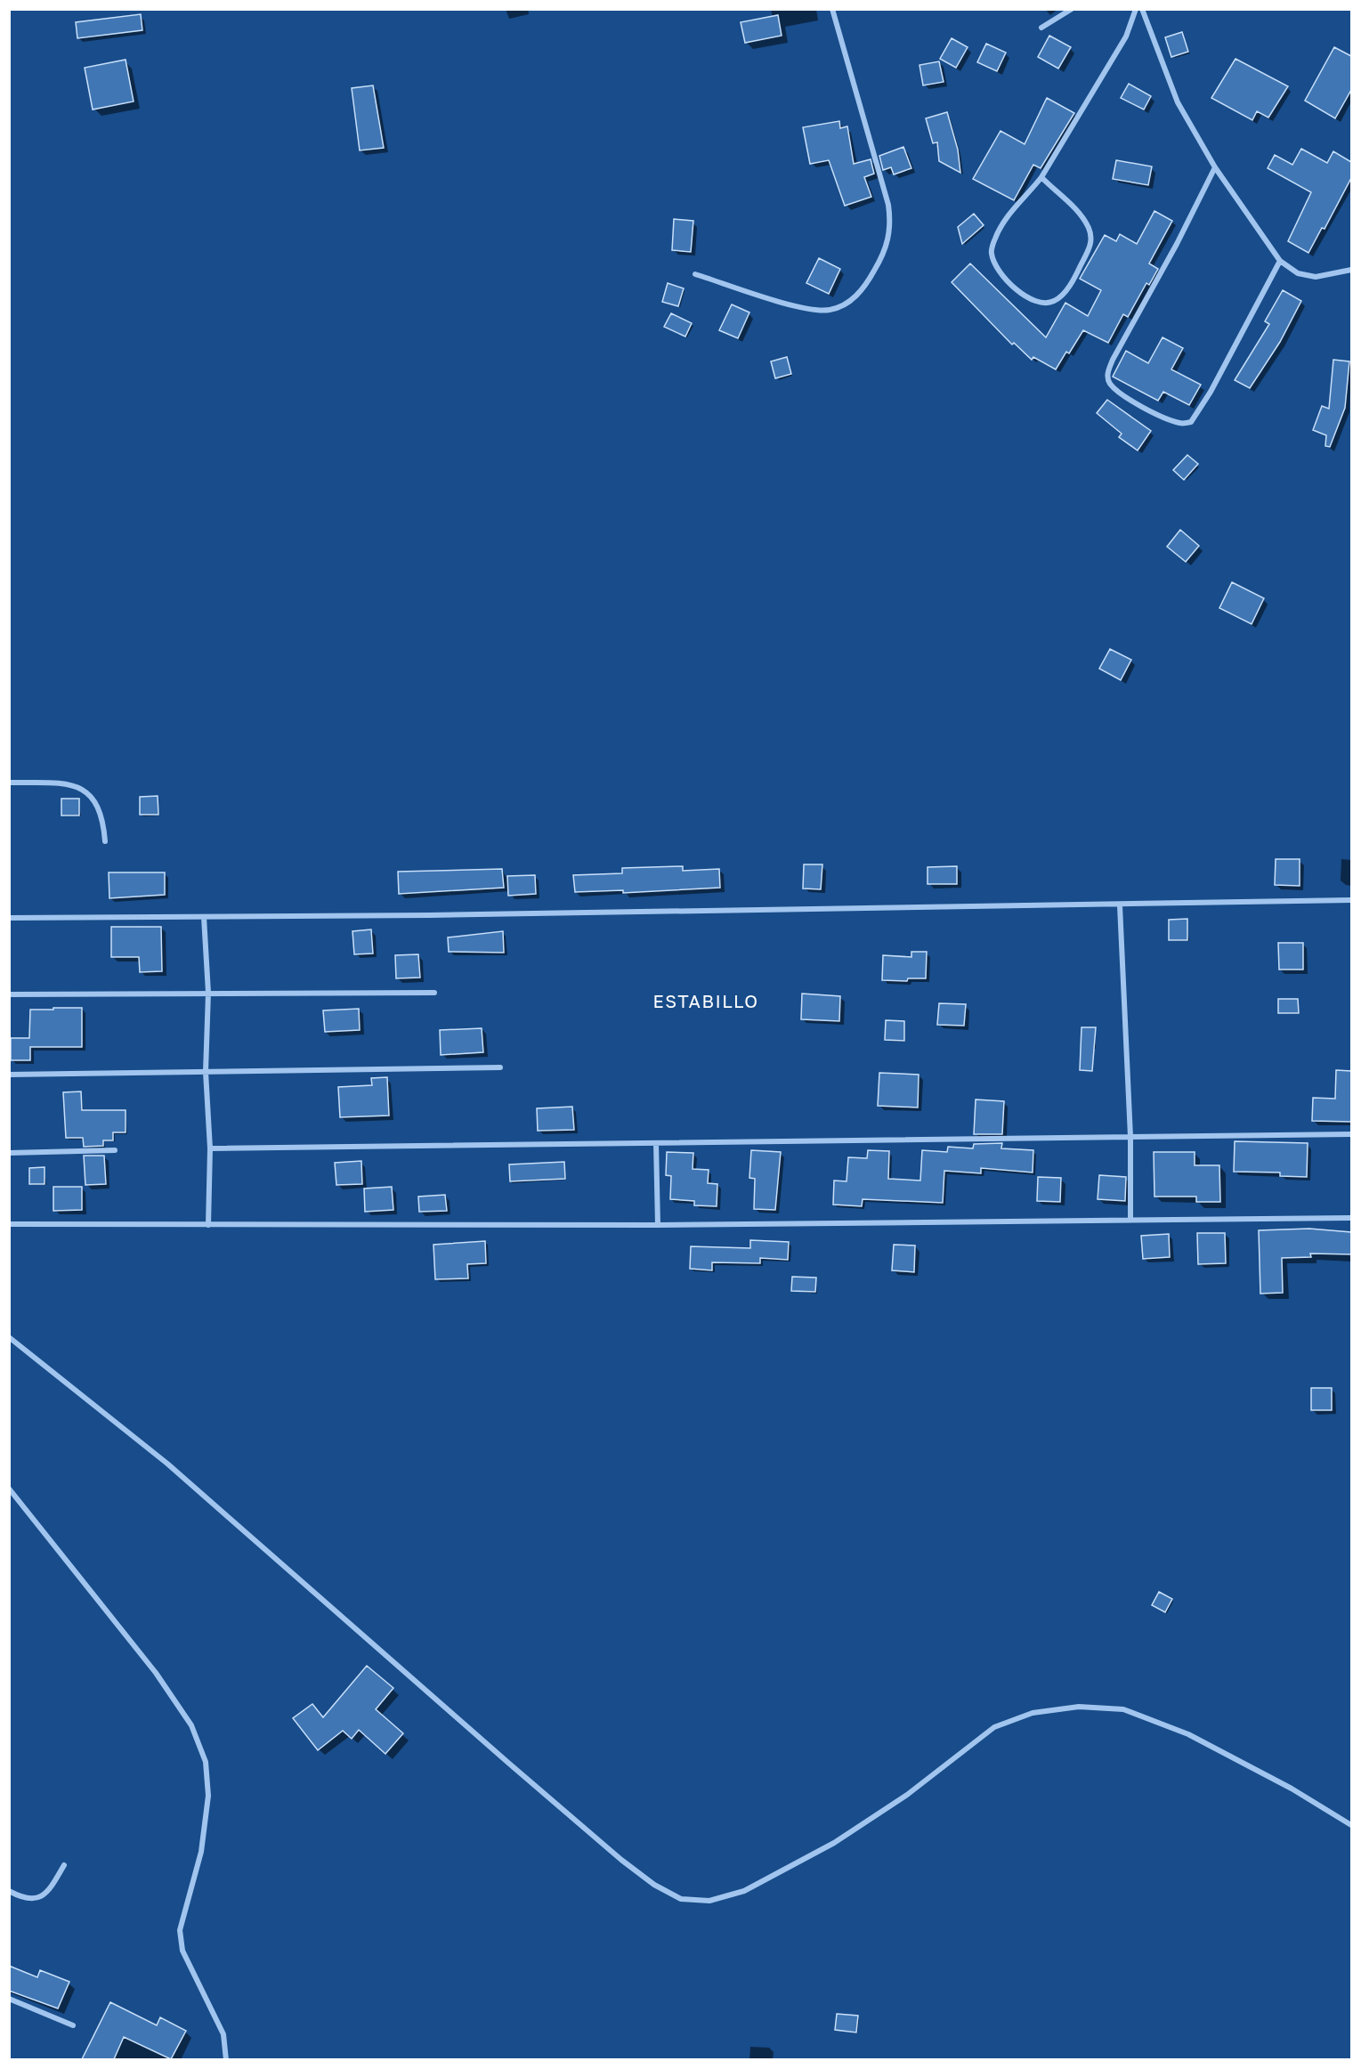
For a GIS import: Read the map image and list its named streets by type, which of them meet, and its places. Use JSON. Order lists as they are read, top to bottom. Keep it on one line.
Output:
{"districts":["ESTABILLO"]}
